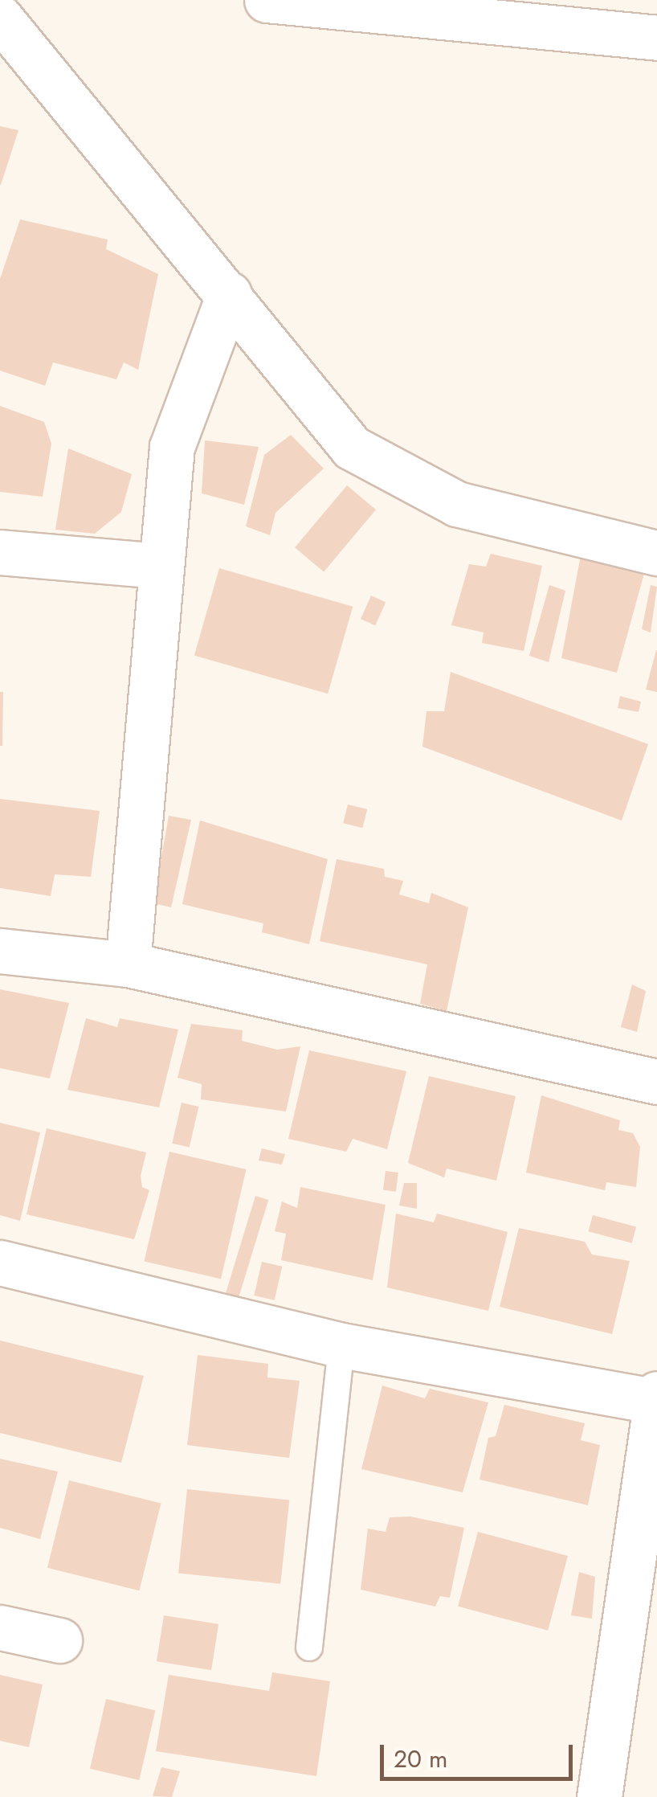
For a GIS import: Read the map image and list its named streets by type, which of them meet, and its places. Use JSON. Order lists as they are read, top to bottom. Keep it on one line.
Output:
{"scale_bar":"20 m"}
